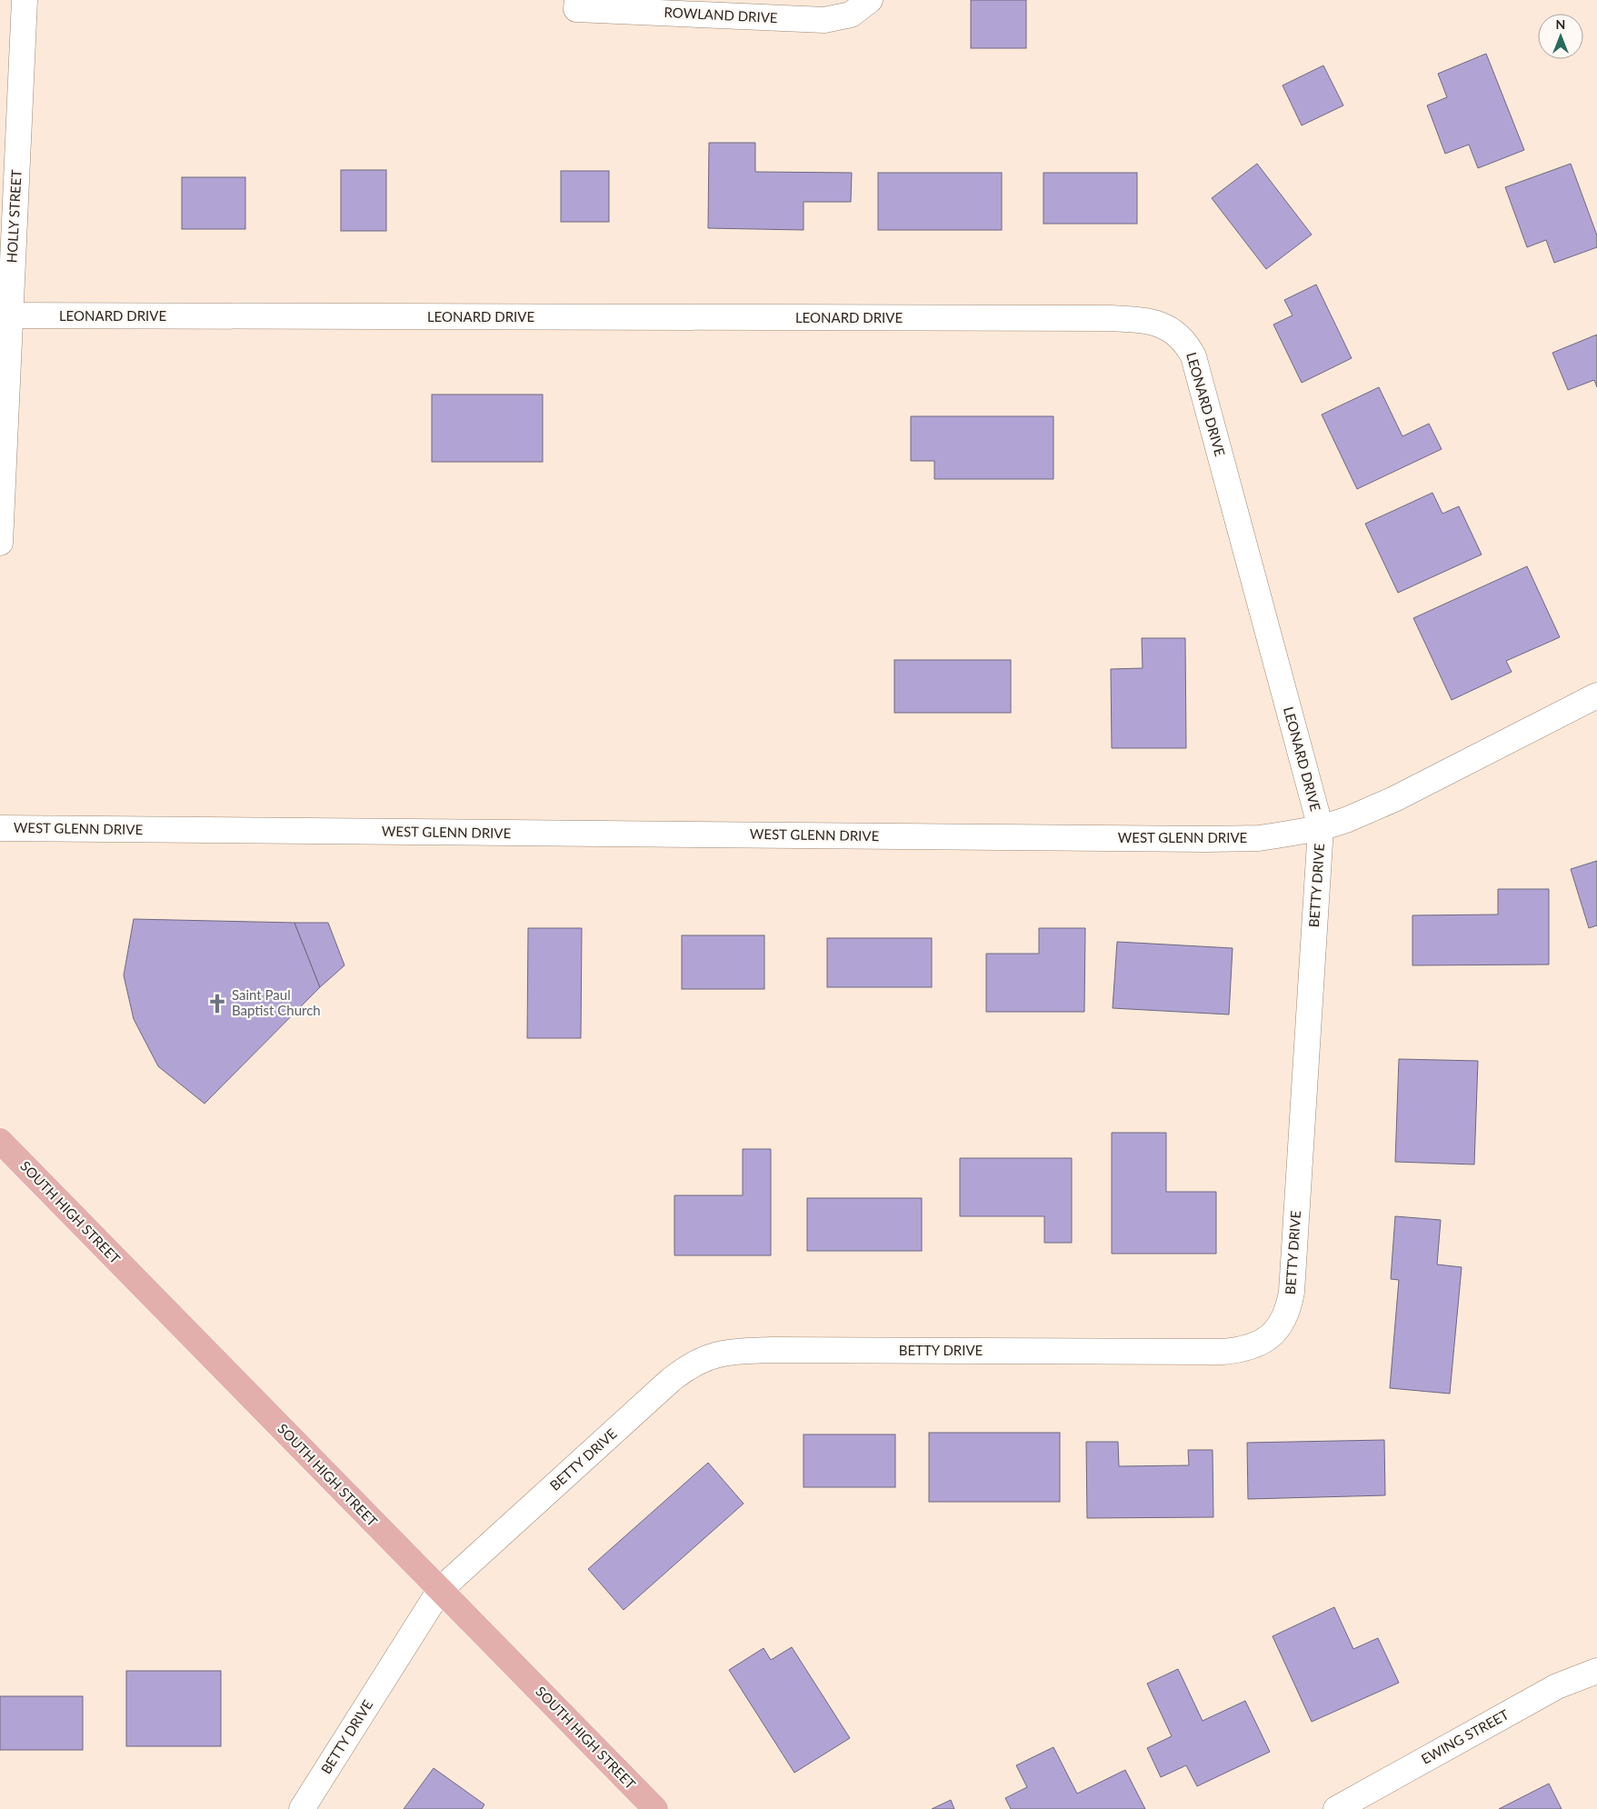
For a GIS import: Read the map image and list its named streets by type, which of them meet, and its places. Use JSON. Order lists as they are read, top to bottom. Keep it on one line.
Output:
{"streets":{"main road":["SOUTH HIGH STREET"],"street":["ROWLAND DRIVE","HOLLY STREET","LEONARD DRIVE","WEST GLENN DRIVE","BETTY DRIVE","EWING STREET"]},"crossings":[["HOLLY STREET","LEONARD DRIVE"],["LEONARD DRIVE","WEST GLENN DRIVE"],["LEONARD DRIVE","BETTY DRIVE"],["WEST GLENN DRIVE","BETTY DRIVE"],["BETTY DRIVE","SOUTH HIGH STREET"]],"places":{"church":["Saint Paul Baptist Church"]},"north":"top"}
